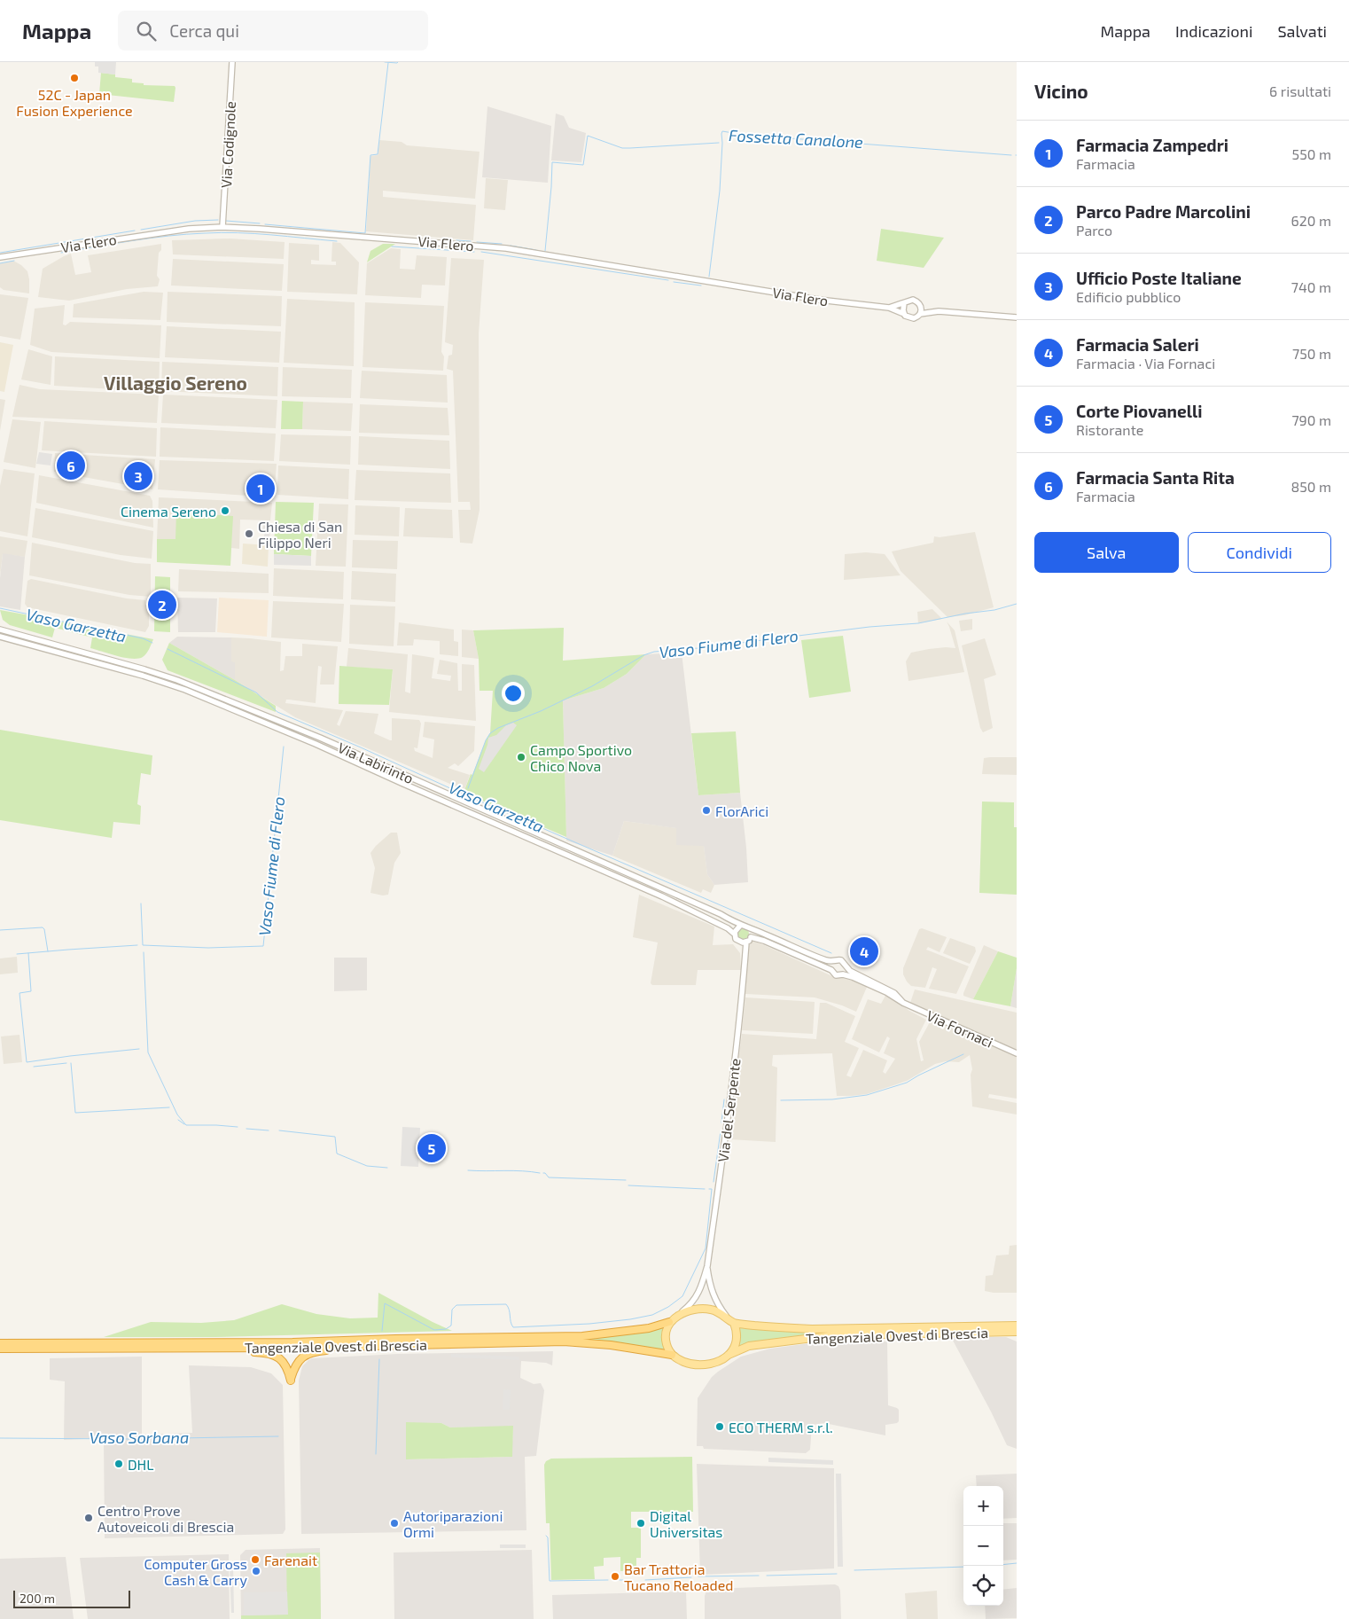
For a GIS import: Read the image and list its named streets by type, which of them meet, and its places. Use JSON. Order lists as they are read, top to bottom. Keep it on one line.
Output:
{"streets":{"highway":["Tangenziale Ovest di Brescia"],"street":["Via Codignole","Via Flero","Via Labirinto","Via Fornaci","Via del Serpente"]},"crossings":[["Via Codignole","Via Flero"],["Via Labirinto","Via Fornaci"],["Via Labirinto","Via del Serpente"],["Via Fornaci","Via del Serpente"],["Via del Serpente","Tangenziale Ovest di Brescia"]],"districts":["Villaggio Sereno"],"water":["Fossetta Canalone","Vaso Garzetta","Vaso Fiume di Flero","Vaso Sorbana"],"places":["52C - Japan Fusion Experience","Cinema Sereno","Chiesa di San Filippo Neri","Campo Sportivo Chico Nova","FlorArici","ECO THERM s.r.l.","DHL","Centro Prove Autoveicoli di Brescia","Autoriparazioni Ormi","Digital Universitas","Farenait","Computer Gross Cash & Carry","Bar Trattoria Tucano Reloaded"],"scale_bar":"200 m","page":{"header":"Mappa","search":"Cerca qui","nav":["Mappa","Indicazioni","Salvati"],"heading":["Vicino","6 risultati"],"list":[{"mark":"1","name":"Farmacia Zampedri","note":"Farmacia","value":"550 m"},{"mark":"2","name":"Parco Padre Marcolini","note":"Parco","value":"620 m"},{"mark":"3","name":"Ufficio Poste Italiane","note":"Edificio pubblico","value":"740 m"},{"mark":"4","name":"Farmacia Saleri","note":"Farmacia · Via Fornaci","value":"750 m"},{"mark":"5","name":"Corte Piovanelli","note":"Ristorante","value":"790 m"},{"mark":"6","name":"Farmacia Santa Rita","note":"Farmacia","value":"850 m"}],"pins":["6","3","1","2","4","5"],"buttons":["Salva","Condividi"],"map_buttons":["+","−"],"scale":"200 m"}}
